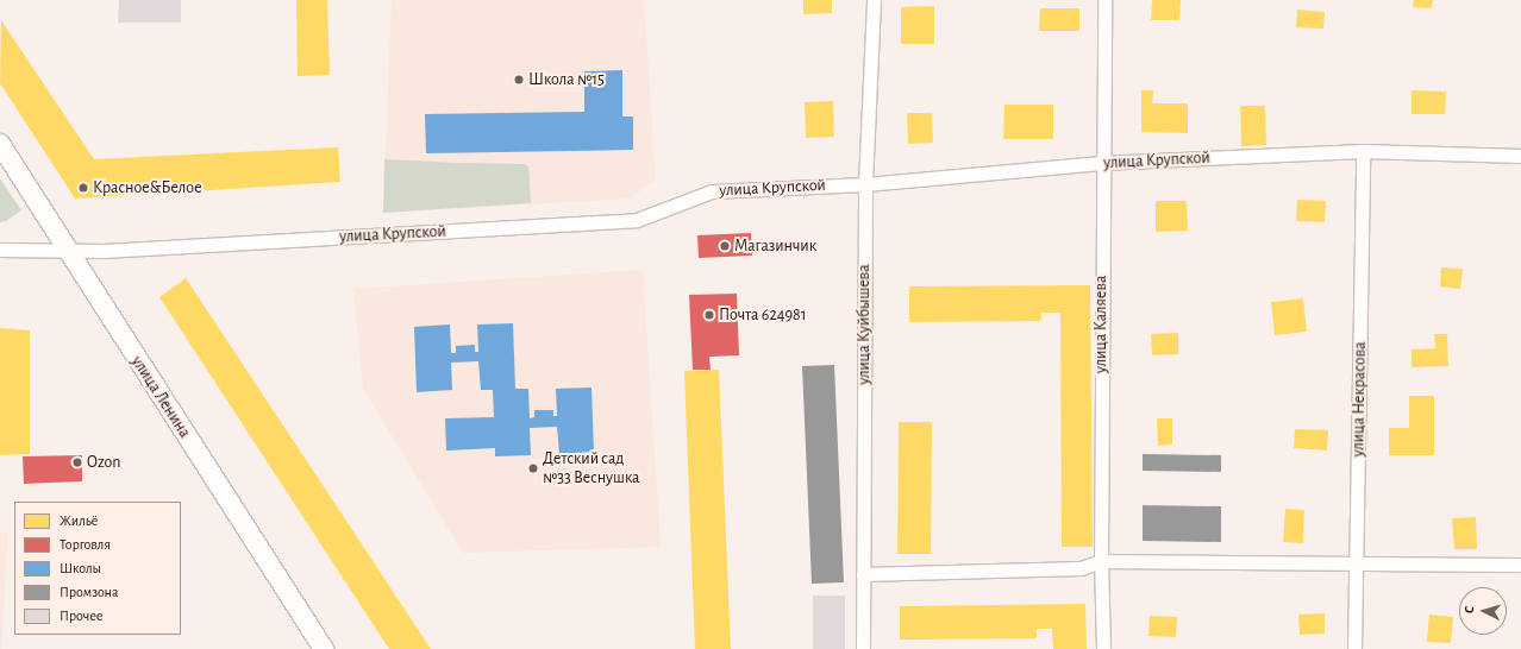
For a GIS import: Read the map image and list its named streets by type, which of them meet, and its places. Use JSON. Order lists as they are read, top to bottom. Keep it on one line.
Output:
{"streets":{"street":["улица Крупской","улица Куйбышева","улица Каляева","улица Ленина","улица Некрасова"]},"crossings":[["улица Крупской","улица Куйбышева"],["улица Крупской","улица Каляева"],["улица Крупской","улица Ленина"],["улица Крупской","улица Некрасова"]],"places":["Школа №15","Красное&Белое","Магазинчик","Почта 624981","Ozon","Детский сад №33 Веснушка"],"legend":["Жильё","Торговля","Школы","Промзона","Прочее"],"north":"left"}
